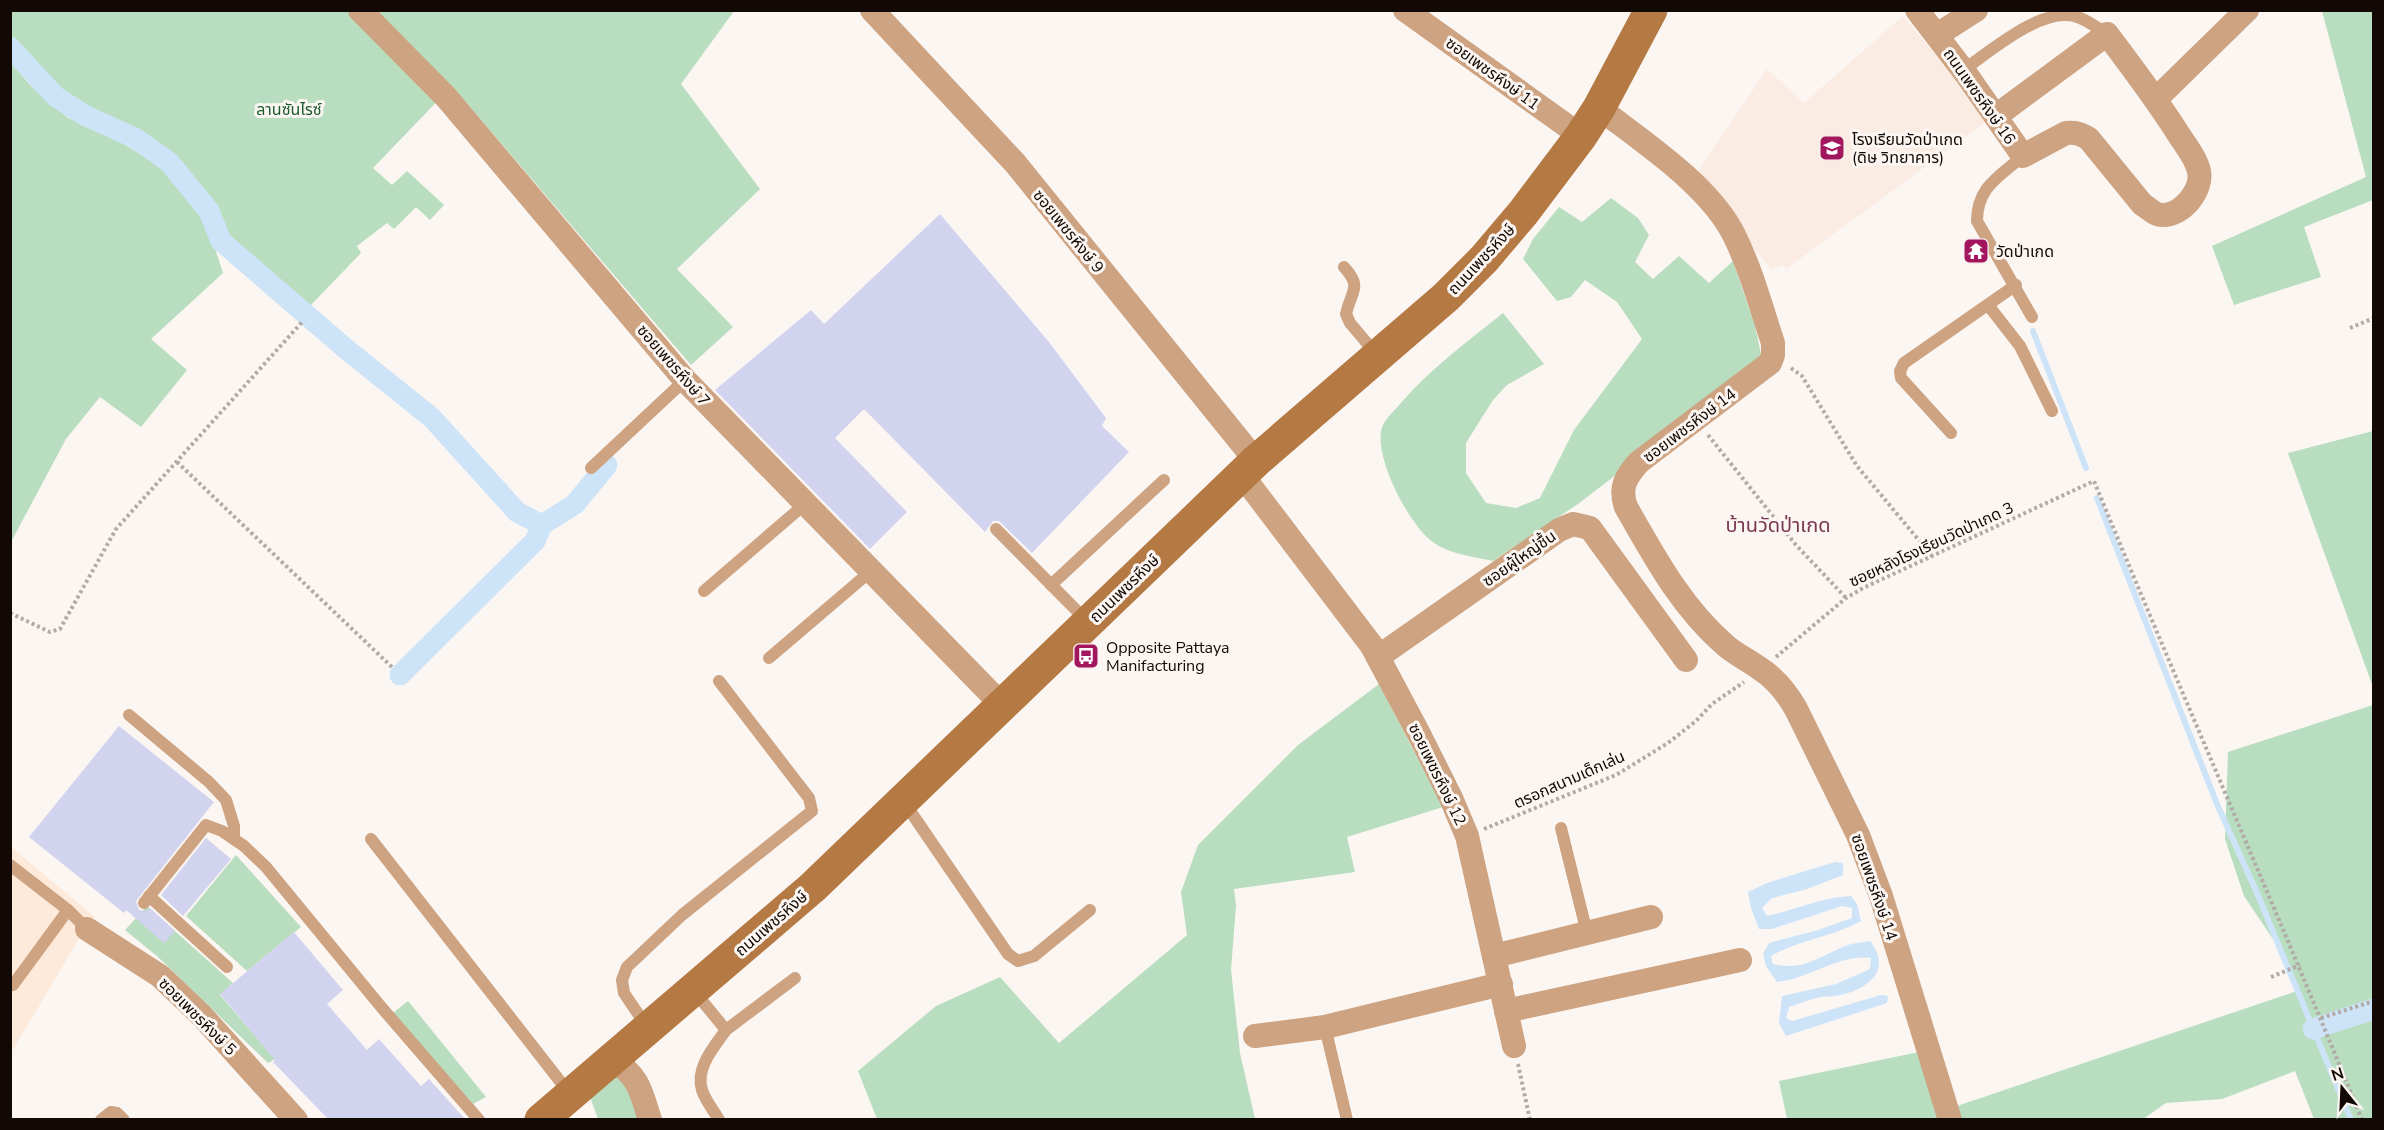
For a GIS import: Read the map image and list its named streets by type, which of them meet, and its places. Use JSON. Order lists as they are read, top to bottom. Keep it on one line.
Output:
{"streets":{"main road":["ถนนเพชรหึงษ์"],"street":["ซอยเพชรหึงษ์ 11","ถนนเพชรหึงษ์ 16","ซอยเพชรหึงษ์ 9","ซอยเพชรหึงษ์ 7","ซอยเพชรหึงษ์ 14","ซอยผู้ใหญ่ชื้น","ซอยเพชรหึงษ์ 12","ซอยเพชรหึงษ์ 5"],"path":["ซอยหลังโรงเรียนวัดป่าเกด 3","ตรอกสนามเด็กเล่น"]},"crossings":[["ซอยเพชรหึงษ์ 11","ถนนเพชรหึงษ์"],["ซอยเพชรหึงษ์ 9","ถนนเพชรหึงษ์"],["ซอยเพชรหึงษ์ 9","ซอยเพชรหึงษ์ 12"],["ถนนเพชรหึงษ์","ซอยเพชรหึงษ์ 7"],["ถนนเพชรหึงษ์","ซอยเพชรหึงษ์ 12"],["ซอยเพชรหึงษ์ 14","ซอยหลังโรงเรียนวัดป่าเกด 3"],["ซอยเพชรหึงษ์ 14","ตรอกสนามเด็กเล่น"],["ซอยหลังโรงเรียนวัดป่าเกด 3","ตรอกสนามเด็กเล่น"],["ซอยผู้ใหญ่ชื้น","ซอยเพชรหึงษ์ 12"],["ซอยเพชรหึงษ์ 12","ตรอกสนามเด็กเล่น"]],"districts":["บ้านวัดป่าเกด"],"parks":["ลานซันไรซ์"],"places":{"school or university":["โรงเรียนวัดป่าเกด (ดิษ วิทยาคาร)"],"temple":["วัดป่าเกด"],"bus stop":["Opposite Pattaya Manifacturing"]},"north":"top"}
